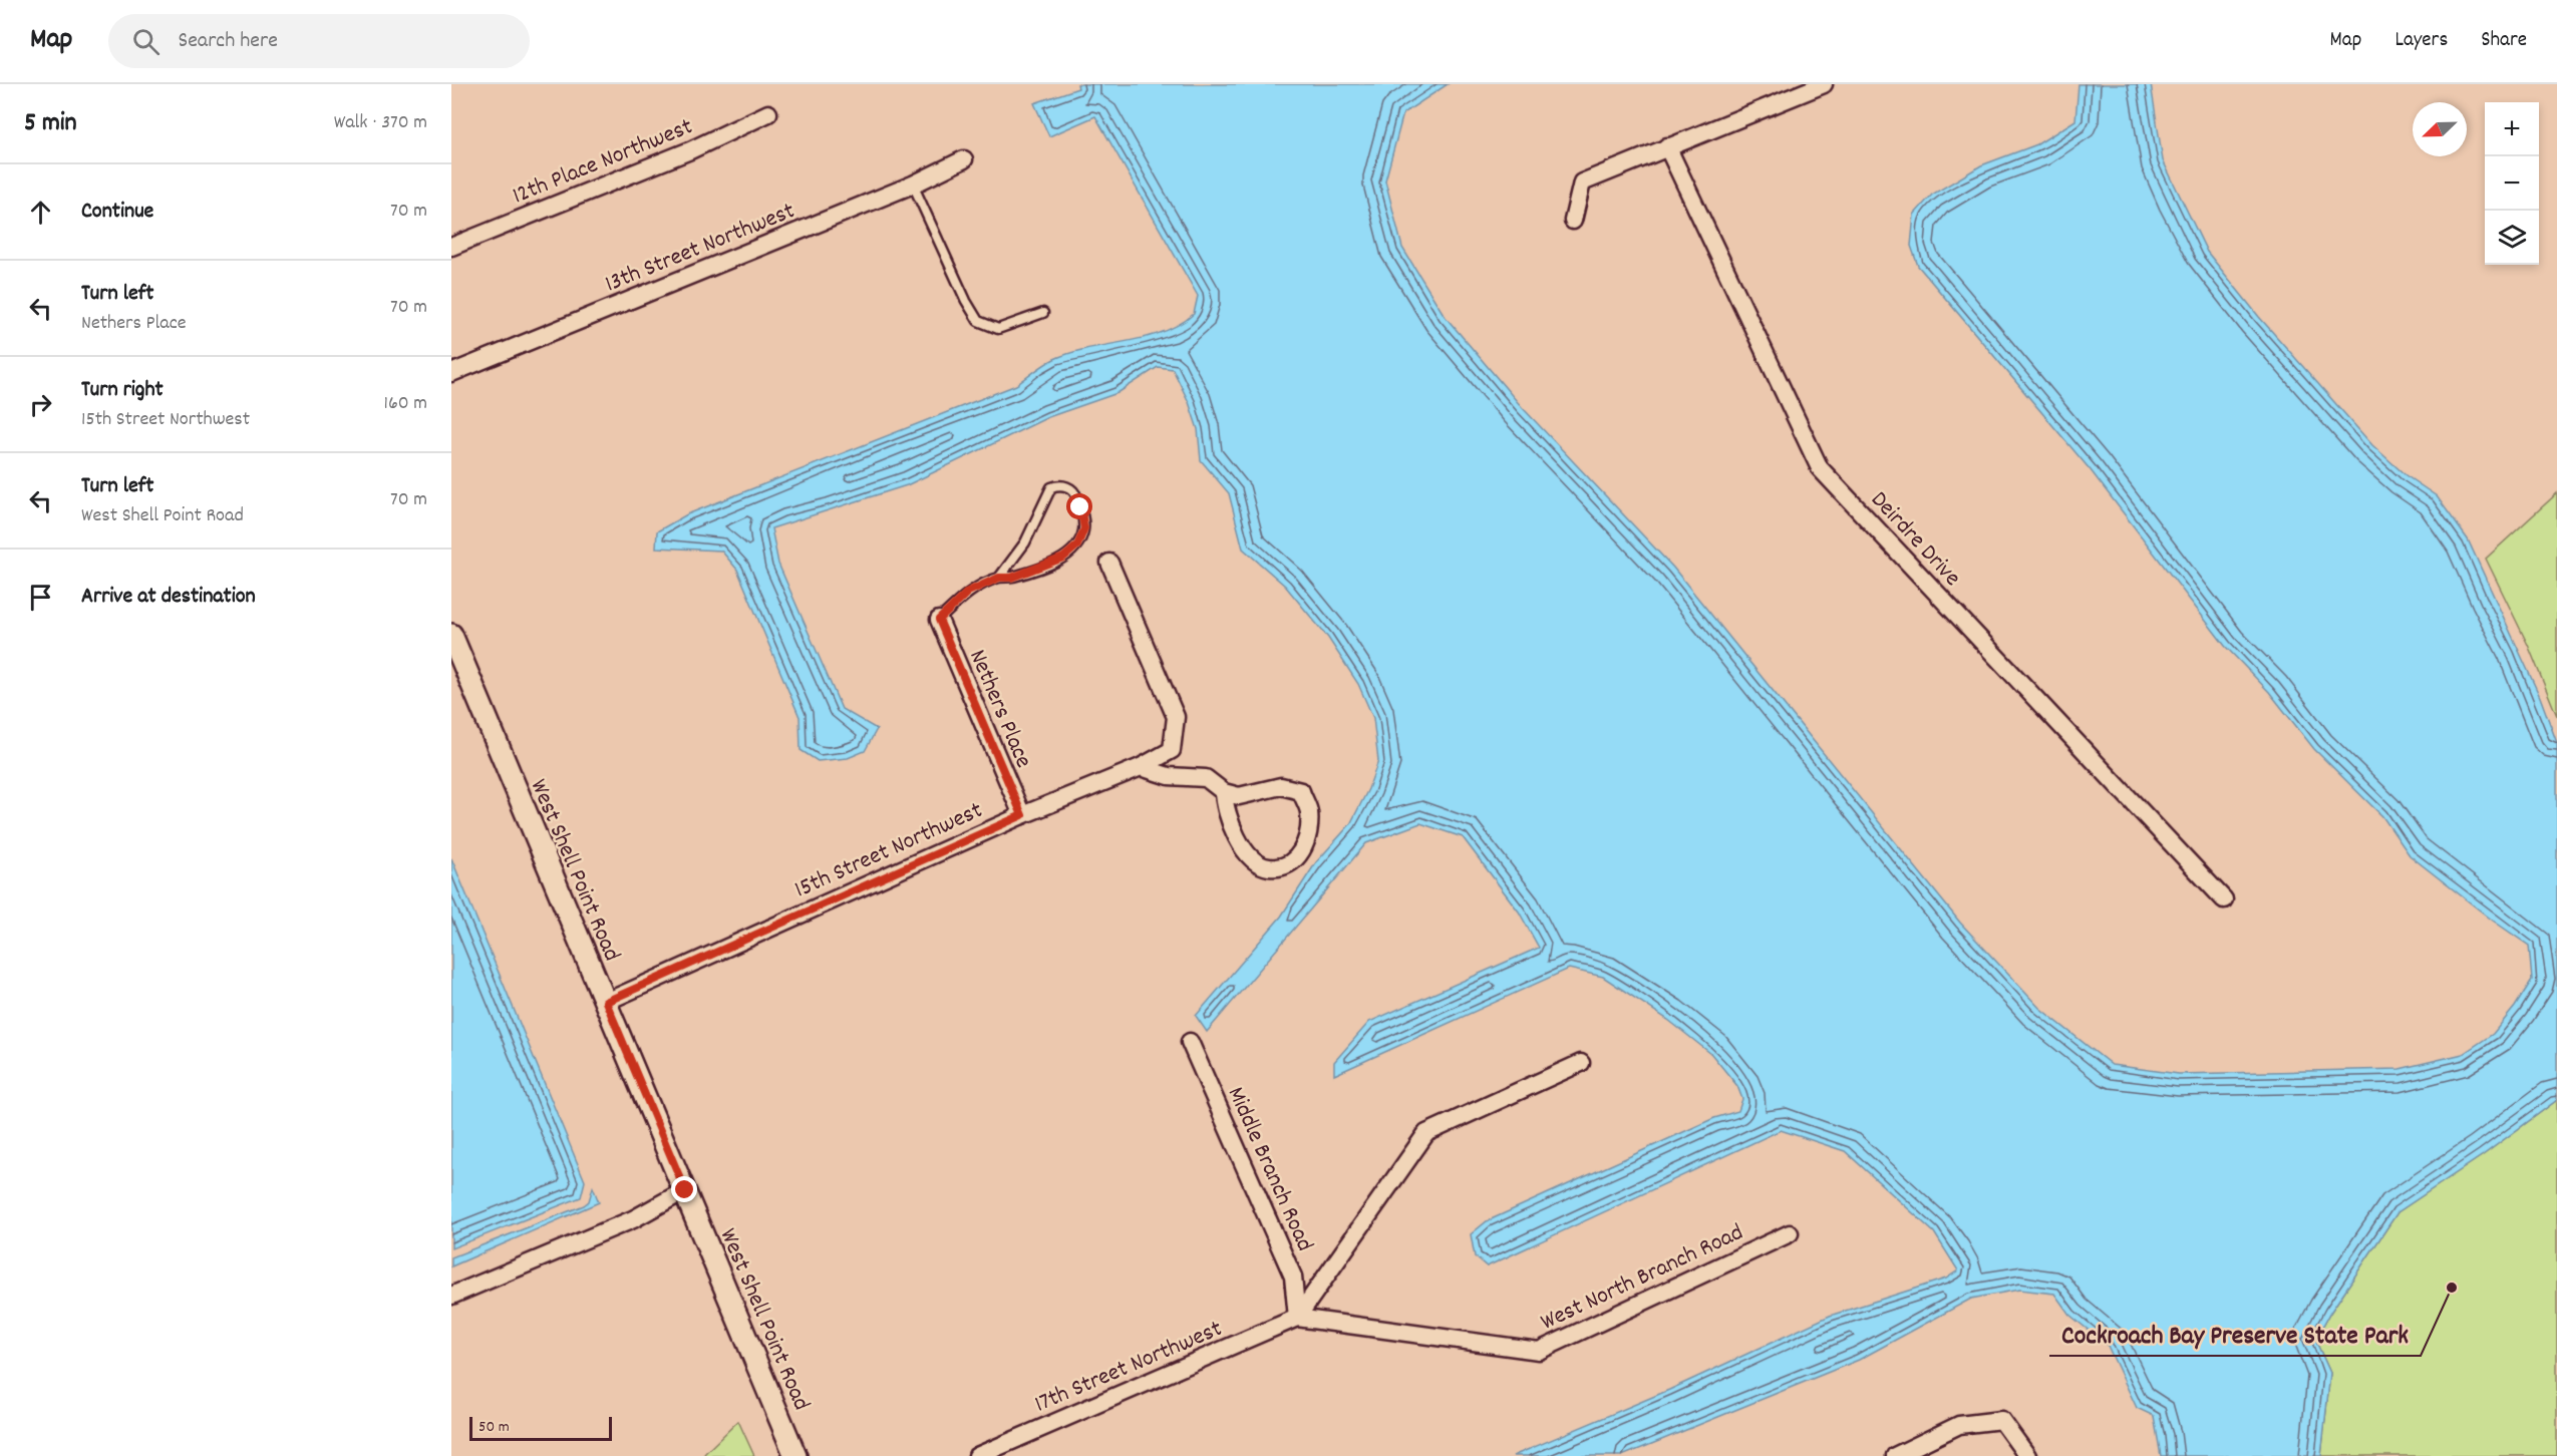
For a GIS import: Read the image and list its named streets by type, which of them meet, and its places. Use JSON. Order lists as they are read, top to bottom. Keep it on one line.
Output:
{"streets":{"street":["12th Place Northwest","13th Street Northwest","Deirdre Drive","Nethers Place","15th Street Northwest","West Shell Point Road","Middle Branch Road","West North Branch Road","17th Street Northwest"]},"crossings":[["Nethers Place","15th Street Northwest"],["15th Street Northwest","West Shell Point Road"],["Middle Branch Road","West North Branch Road"],["Middle Branch Road","17th Street Northwest"],["West North Branch Road","17th Street Northwest"]],"places":["Cockroach Bay Preserve State Park"],"scale_bar":"50 m","north":"bottom left","page":{"header":"Map","search":"Search here","nav":["Map","Layers","Share"],"heading":["5 min","Walk · 370 m"],"map_buttons":["+","−"],"list":[["Continue","70 m"],["Turn left","Nethers Place","70 m"],["Turn right","15th Street Northwest","160 m"],["Turn left","West Shell Point Road","70 m"],"Arrive at destination"],"scale":"50 m"}}
